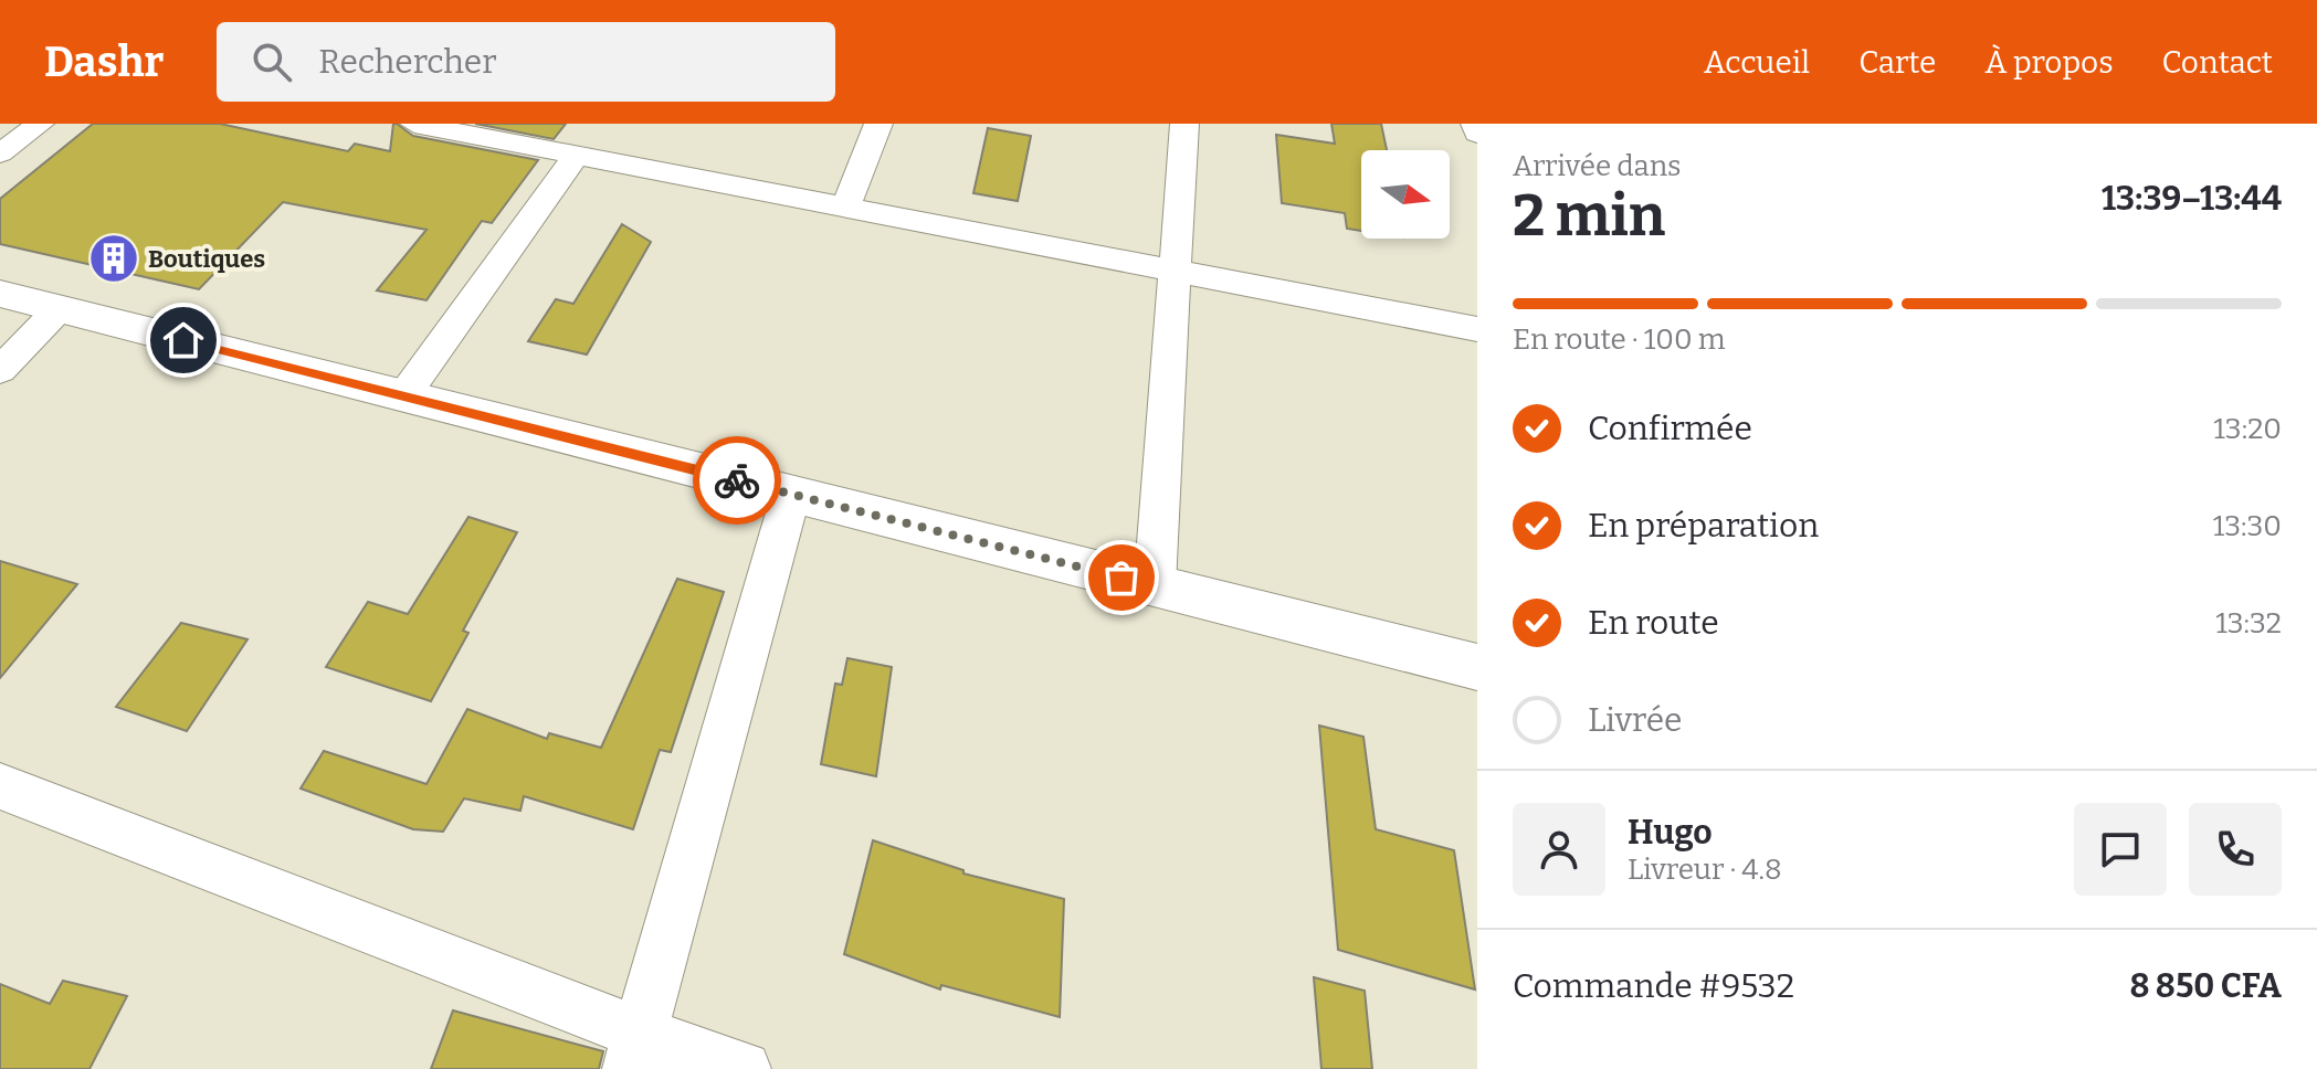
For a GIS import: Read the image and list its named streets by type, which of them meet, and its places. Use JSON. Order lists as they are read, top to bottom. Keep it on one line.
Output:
{"places":{"building":["Boutiques"]},"north":"right","page":{"header":"Dashr","search":"Rechercher","nav":["Accueil","Carte","À propos","Contact"],"heading":["2 min","Arrivée dans","13:39–13:44"],"panel":["Hugo","Livreur · 4.8","Commande #9532","8 850 CFA"],"bar":"En route · 100 m","list":[["Confirmée","13:20"],["En préparation","13:30"],["En route","13:32"],"Livrée"]}}
